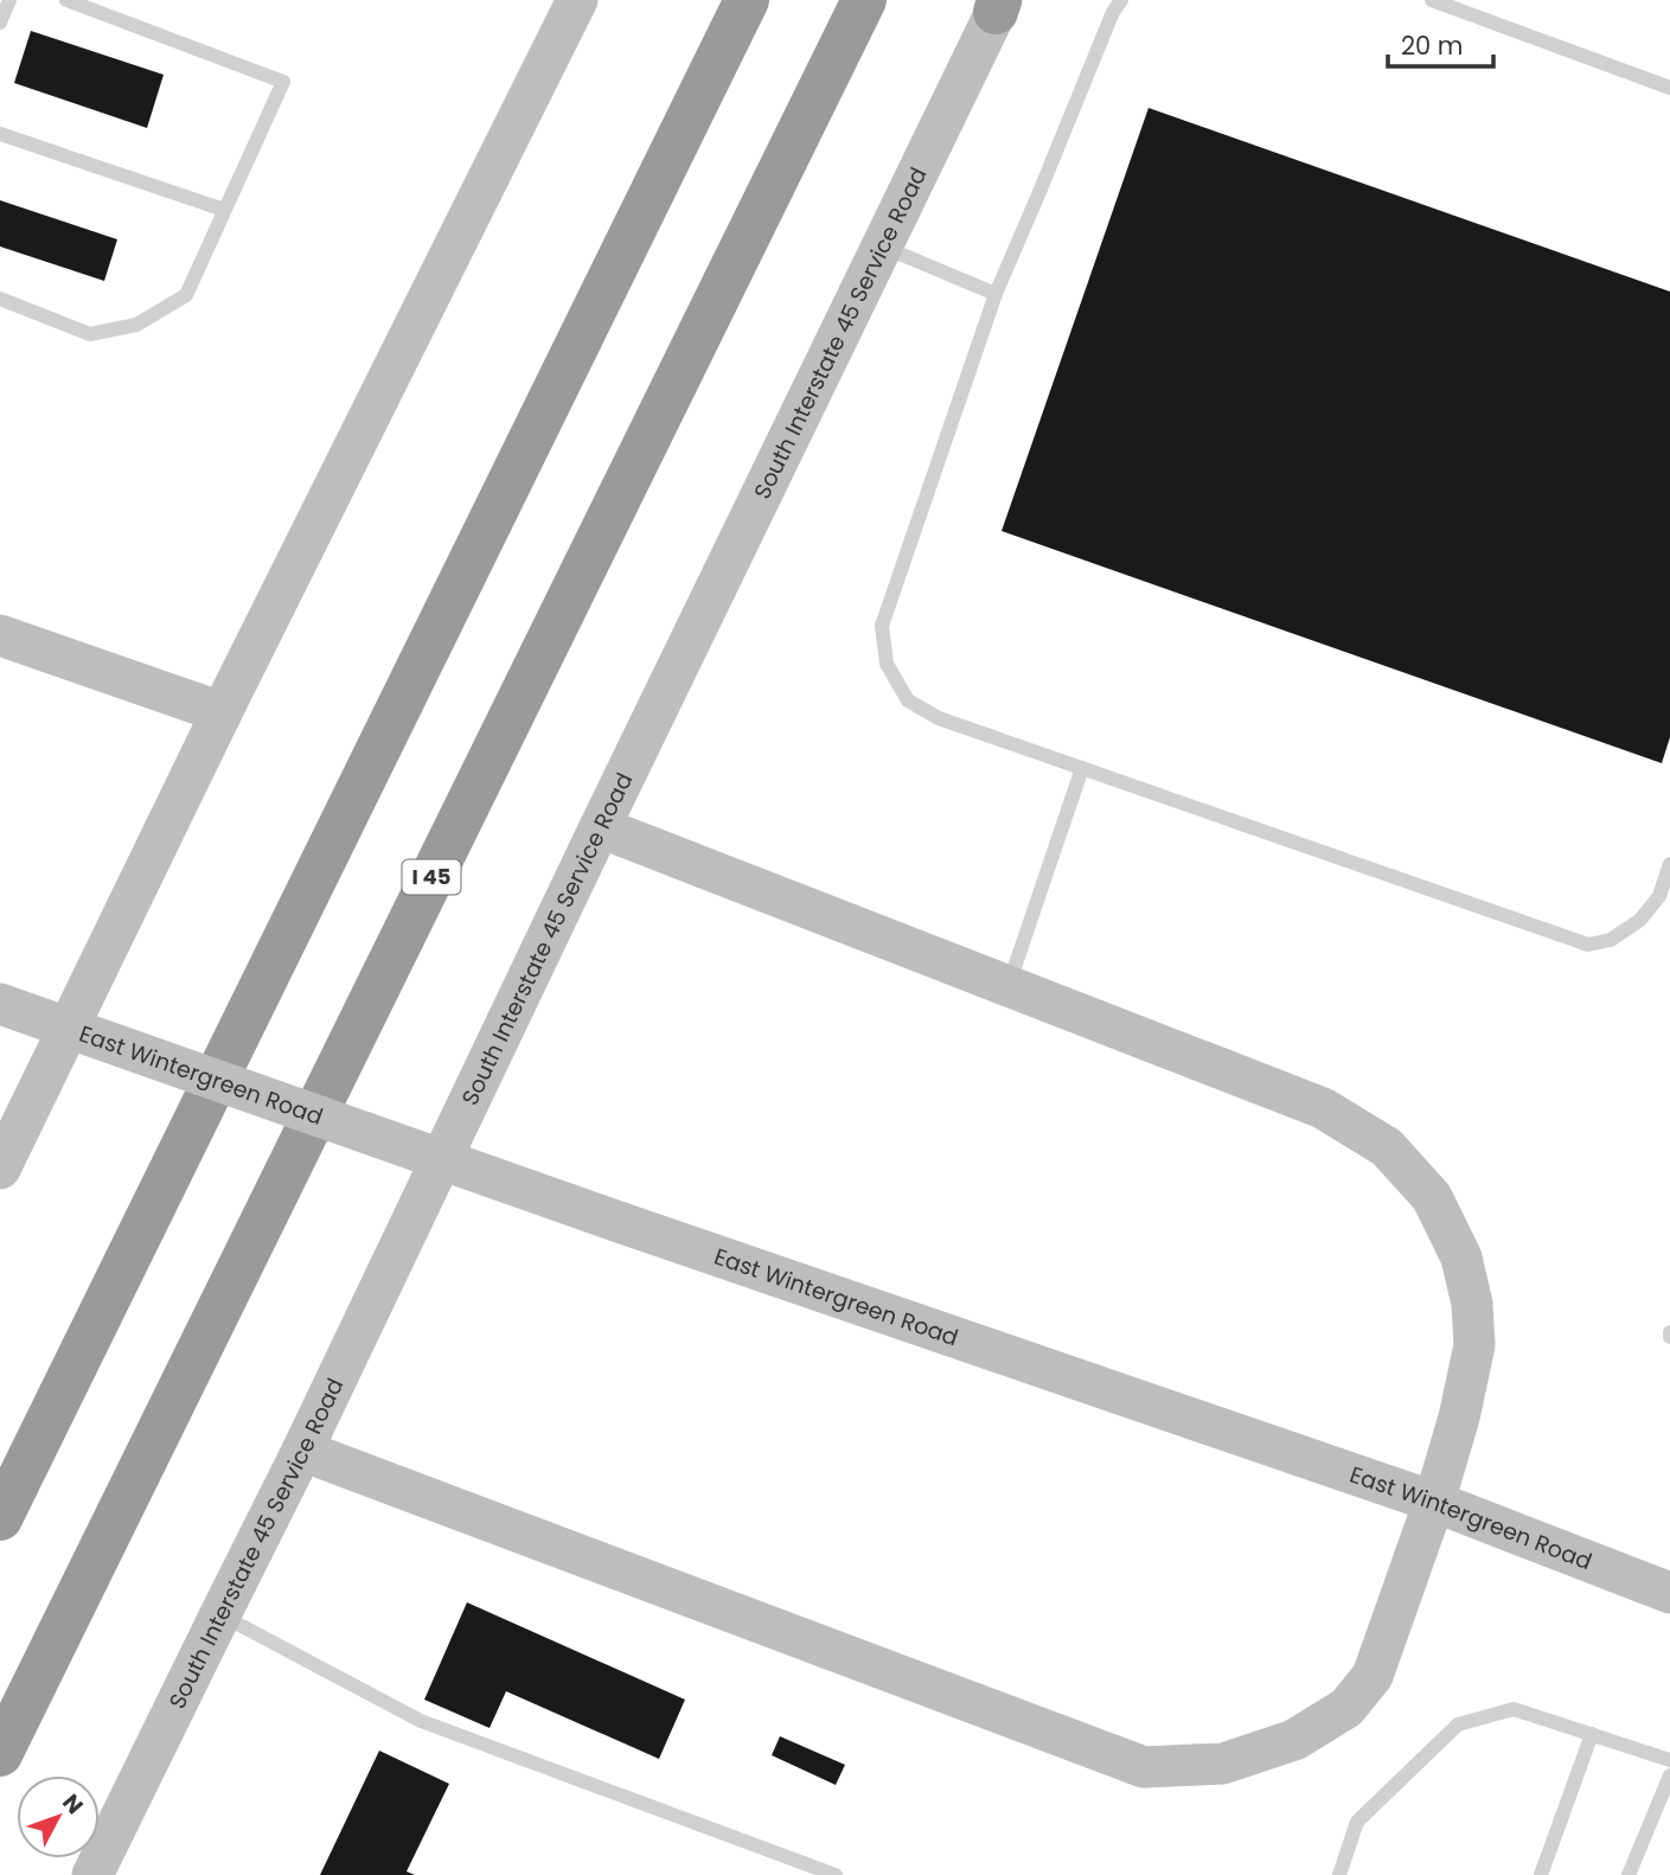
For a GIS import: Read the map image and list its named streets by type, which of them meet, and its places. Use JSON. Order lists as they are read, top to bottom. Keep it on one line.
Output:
{"streets":{"highway":["I 45"],"main road":["South Interstate 45 Service Road","East Wintergreen Road"]},"scale_bar":"20 m","north":"top right"}
